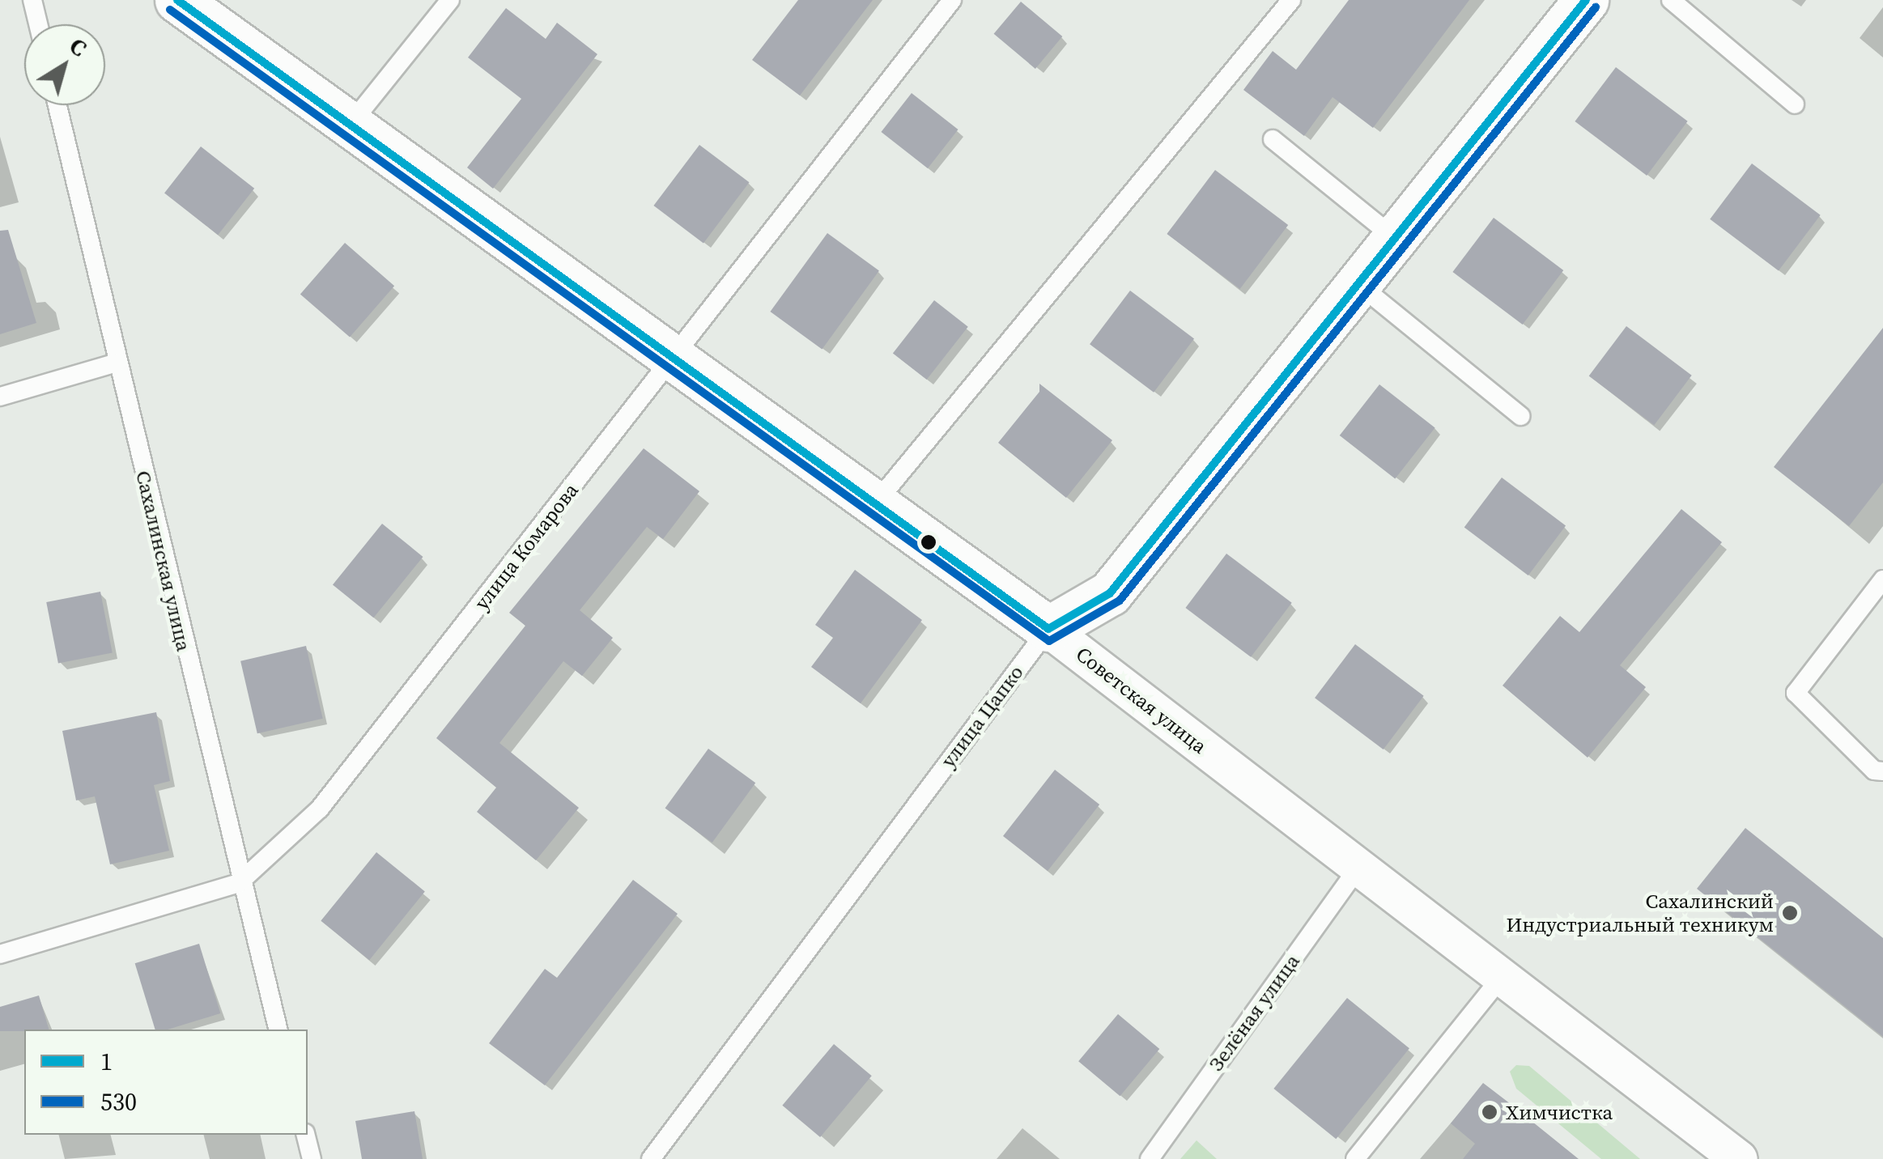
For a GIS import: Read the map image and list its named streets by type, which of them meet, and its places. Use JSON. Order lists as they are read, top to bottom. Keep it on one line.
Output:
{"streets":{"street":["Советская улица","улица Цапко"],"lane":["улица Комарова","Сахалинская улица","Зелёная улица"]},"crossings":[["улица Комарова","Сахалинская улица"],["улица Комарова","Советская улица"],["Советская улица","улица Цапко"],["Советская улица","Зелёная улица"]],"places":["Сахалинский Индустриальный техникум","Химчистка"],"lines":["transit line 1","transit line 530"],"legend":["1","530"],"north":"top right"}
